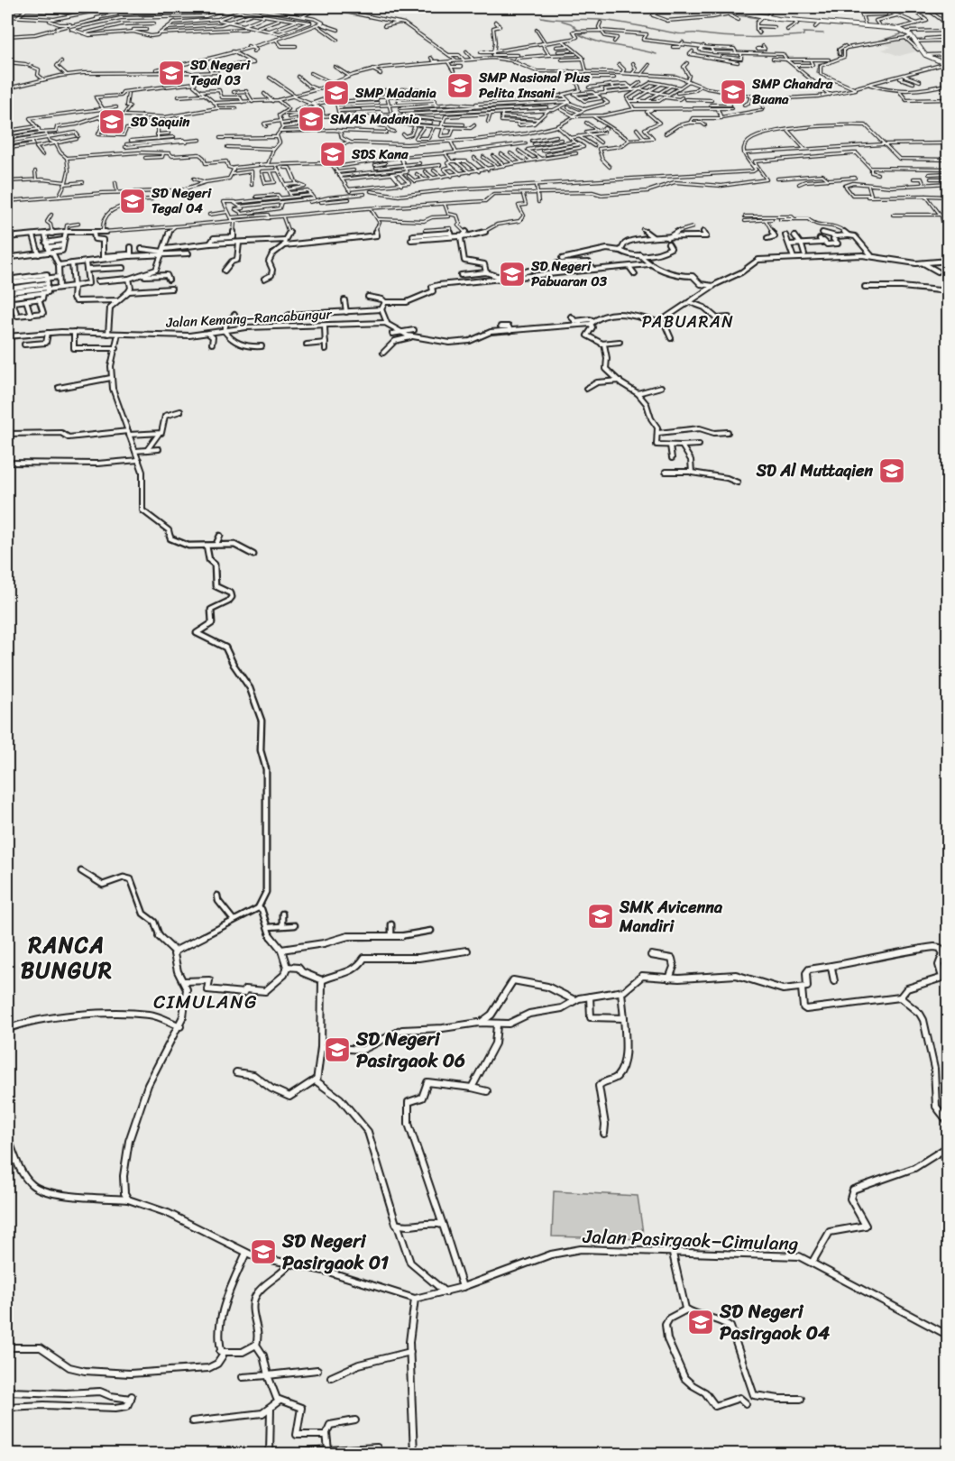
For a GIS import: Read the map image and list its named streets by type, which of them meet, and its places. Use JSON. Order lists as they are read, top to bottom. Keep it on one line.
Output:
{"streets":{"street":["Jalan Kemang–Rancabungur","Jalan Pasirgaok–Cimulang"]},"districts":["PABUARAN","RANCA BUNGUR","CIMULANG"],"places":{"school or university":["SD Negeri Tegal 03","SMP Nasional Plus Pelita Insani","SMP Chandra Buana","SMP Madania","SMAS Madania","SD Saquin","SDS Kana","SD Negeri Tegal 04","SD Negeri Pabuaran 03","SD Al Muttaqien","SMK Avicenna Mandiri","SD Negeri Pasirgaok 06","SD Negeri Pasirgaok 01","SD Negeri Pasirgaok 04"]}}
